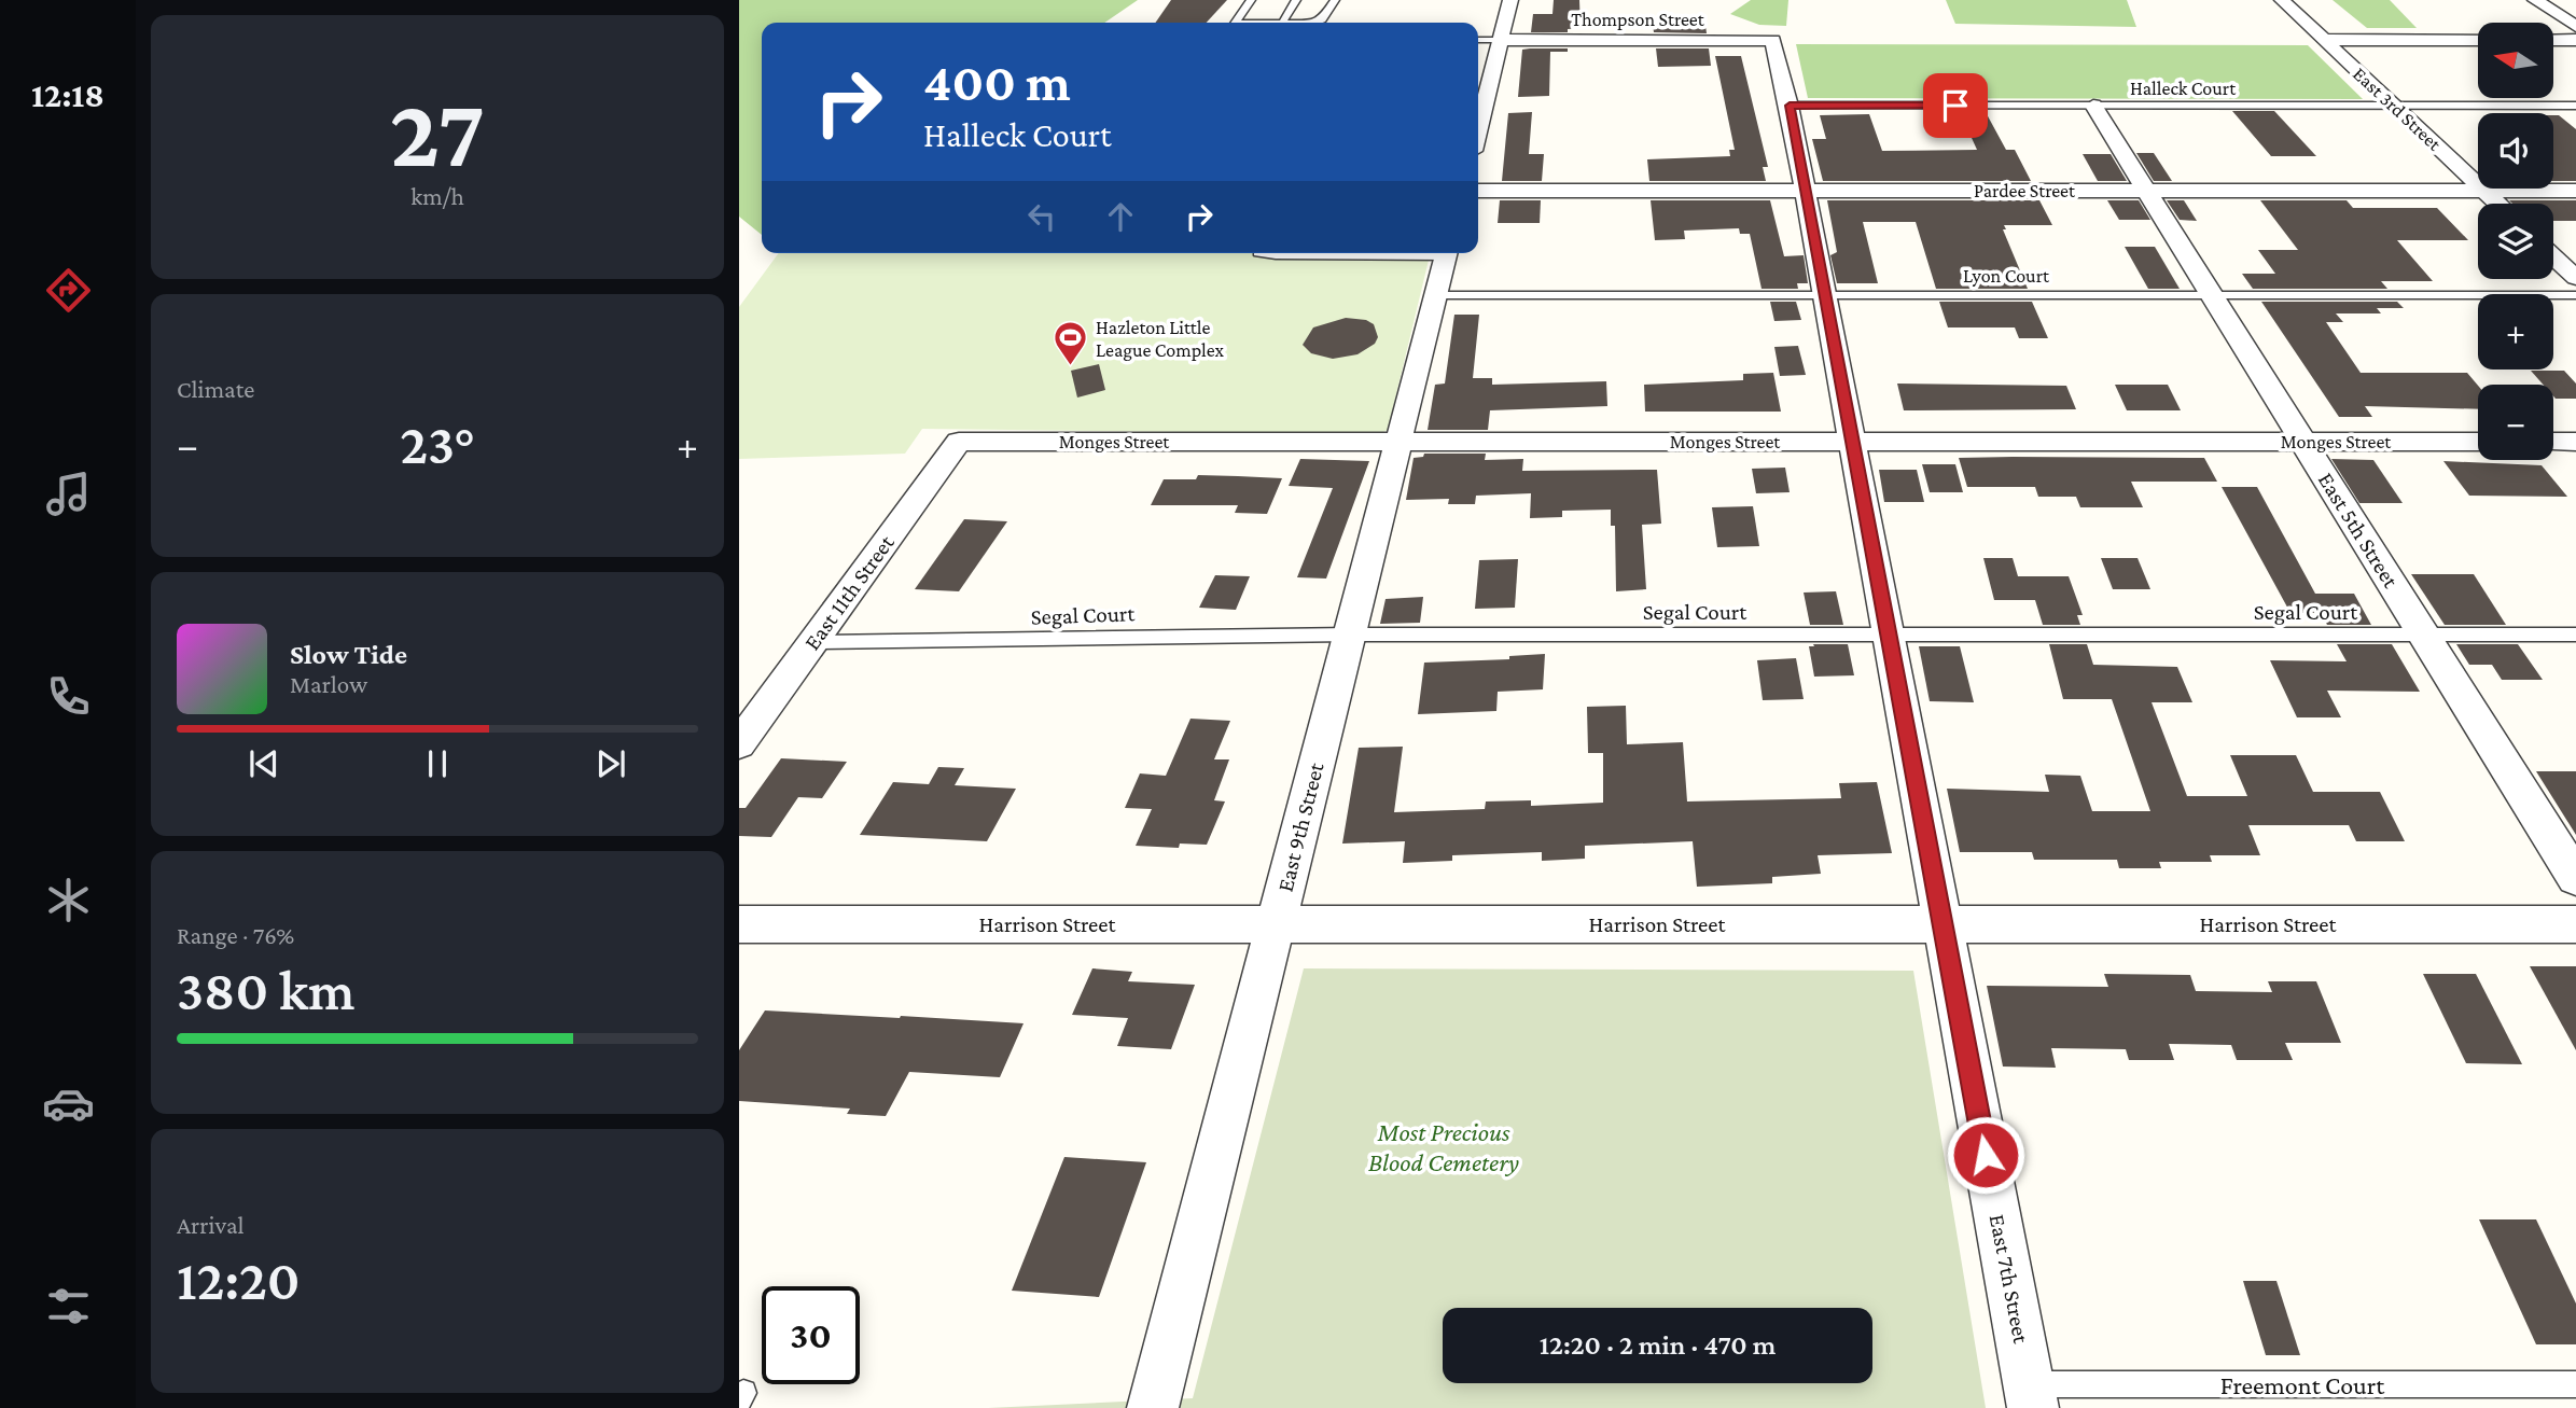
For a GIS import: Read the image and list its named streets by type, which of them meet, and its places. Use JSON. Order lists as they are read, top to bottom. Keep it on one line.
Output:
{"streets":{"street":["Thompson Street","East 3rd Street","Pardee Street","Monges Street","East 5th Street","East 11th Street","East 9th Street","Harrison Street","East 7th Street"],"lane":["Halleck Court","Lyon Court","Segal Court","Freemont Court"]},"crossings":[["Thompson Street","East 7th Street"],["Halleck Court","East 3rd Street"],["Halleck Court","East 5th Street"],["Halleck Court","East 7th Street"],["East 3rd Street","Pardee Street"],["Pardee Street","East 5th Street"],["Pardee Street","East 7th Street"],["Lyon Court","East 5th Street"],["Lyon Court","East 9th Street"],["Lyon Court","East 7th Street"],["Monges Street","East 5th Street"],["Monges Street","East 11th Street"],["Monges Street","East 9th Street"],["Monges Street","East 7th Street"],["East 5th Street","Segal Court"],["East 11th Street","Segal Court"],["Segal Court","East 9th Street"],["Segal Court","East 7th Street"],["East 9th Street","Harrison Street"],["Harrison Street","East 7th Street"],["East 7th Street","Freemont Court"]],"parks":["Most Precious Blood Cemetery"],"places":{"sports":["Hazleton Little League Complex"]},"north":"left","page":{"tabs":"12:18","tile":[["27","km/h"],"Climate",["Range · 76%","380 km"],["Arrival","12:20"]],"map_buttons":["+","−"],"turn":["400 m","Halleck Court"],"heat":["−","23°","+"],"song":["Slow Tide","Marlow"],"limit":"30","trip":"12:20 · 2 min · 470 m"}}
